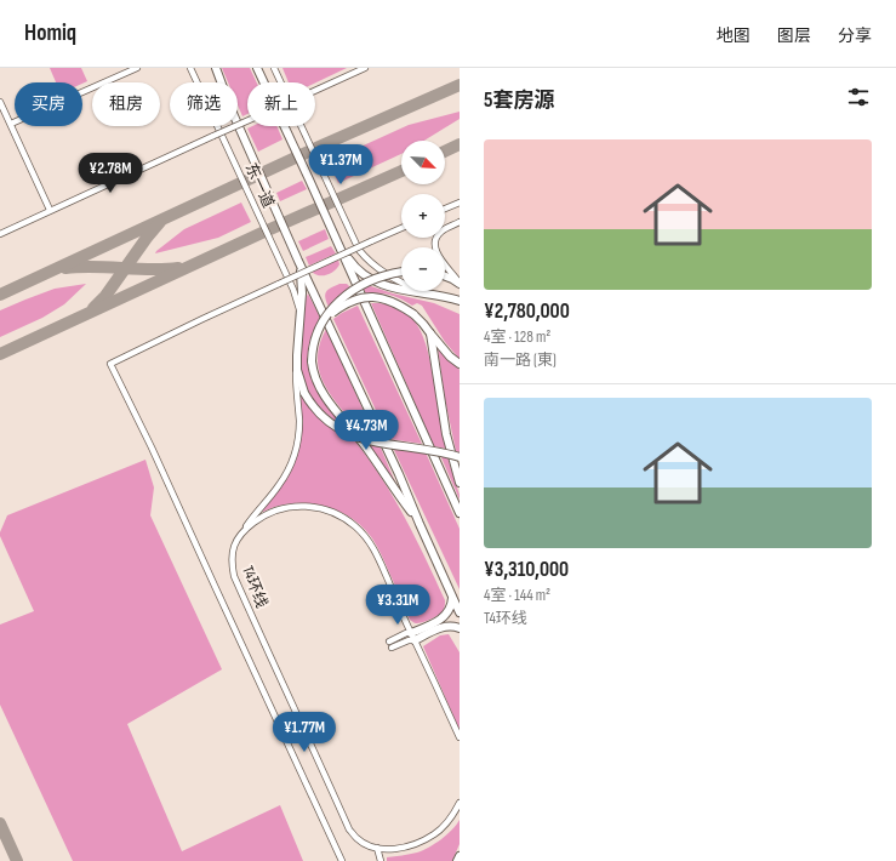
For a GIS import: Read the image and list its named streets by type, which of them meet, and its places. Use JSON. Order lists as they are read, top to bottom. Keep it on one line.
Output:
{"streets":{"street":["东一道","T4环线"]},"north":"bottom right","page":{"header":"Homiq","nav":["地图","图层","分享"],"heading":"5套房源","chip":["买房","租房","筛选","新上"],"list":[{"name":"¥2,780,000","note":"4室 · 128 m² · 南一路 (東)"},{"name":"¥3,310,000","note":"4室 · 144 m² · T4环线"}],"map_buttons":["+","−"],"price":["¥1.37M","¥2.78M","¥4.73M","¥3.31M","¥1.77M"]}}
